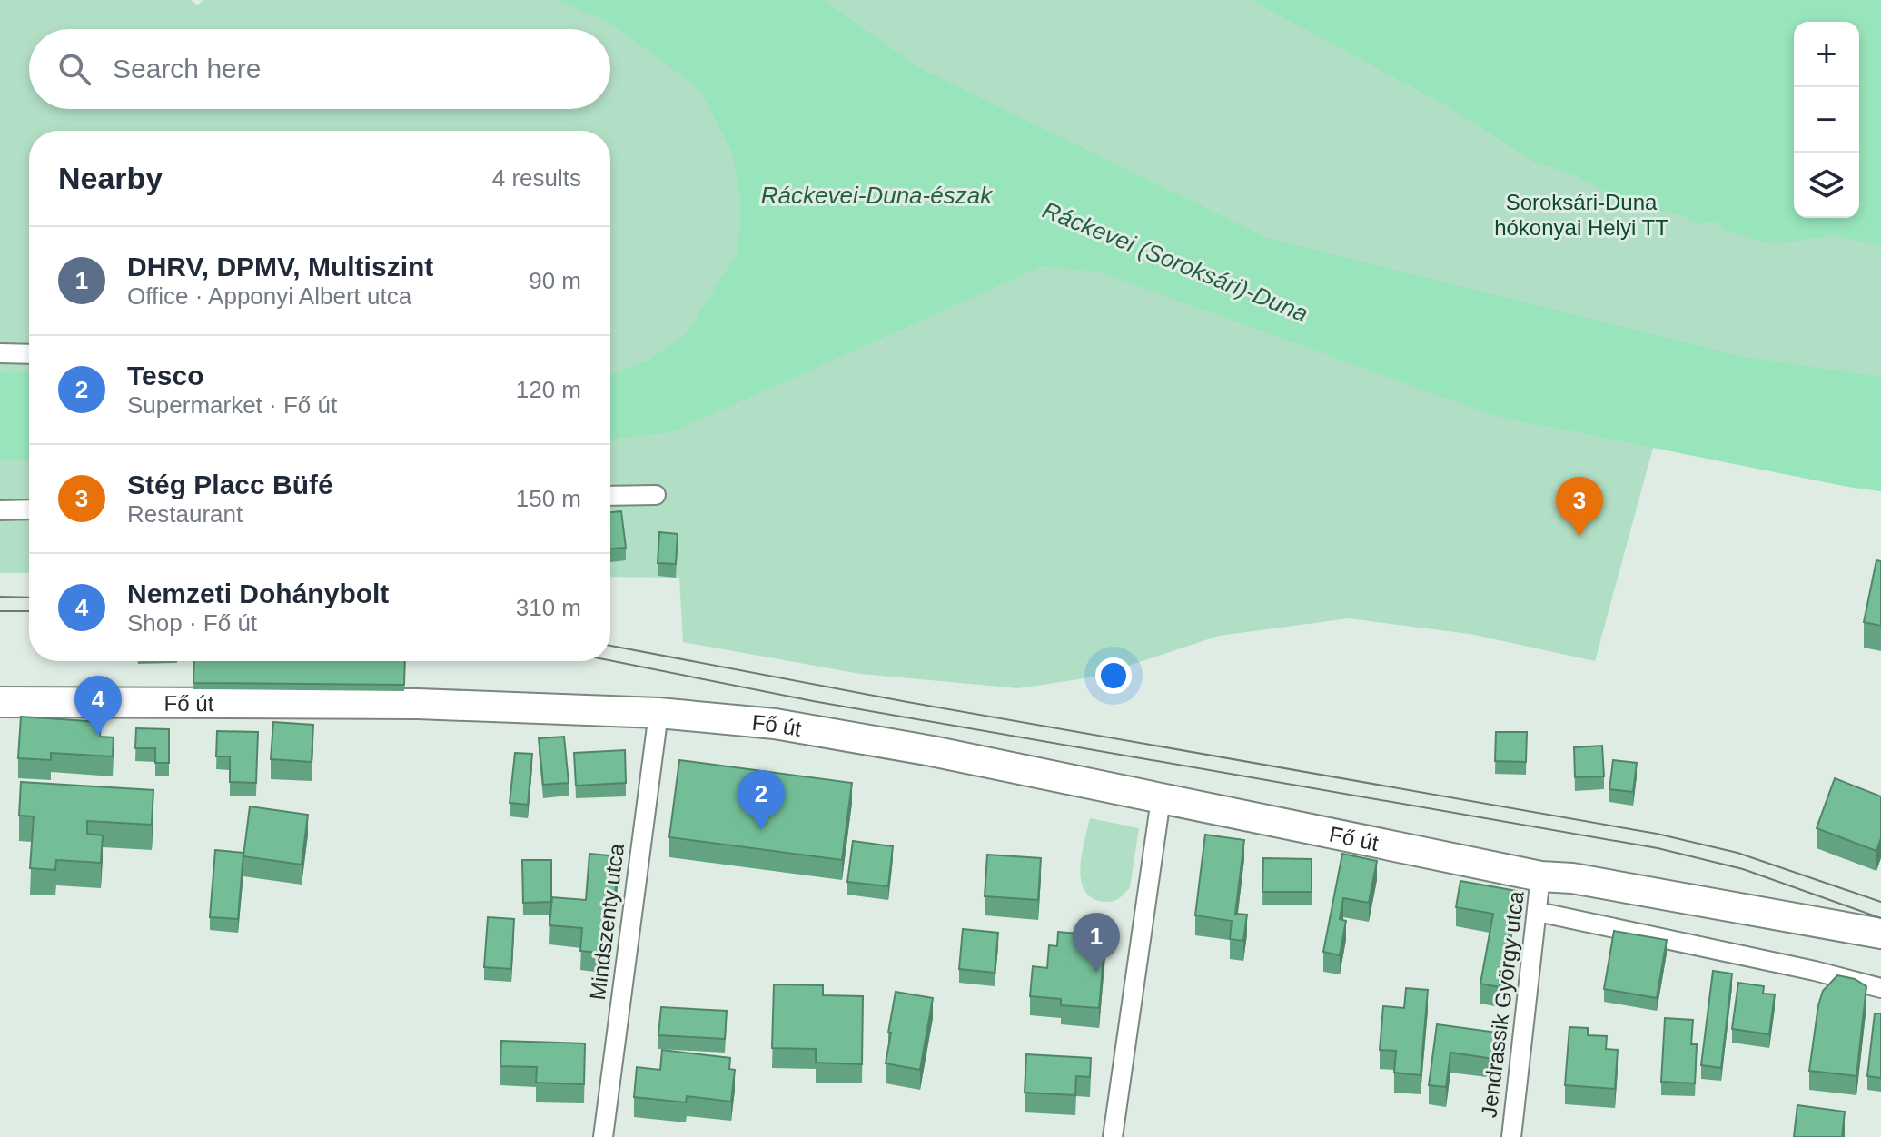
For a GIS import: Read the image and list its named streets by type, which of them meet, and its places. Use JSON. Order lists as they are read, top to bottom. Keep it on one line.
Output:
{"streets":{"main road":["Fő út"],"street":["Mindszenty utca","Jendrassik György utca"]},"crossings":[["Fő út","Mindszenty utca"],["Fő út","Jendrassik György utca"]],"water":["Ráckevei-Duna-észak","Ráckevei (Soroksári)-Duna"],"parks":["Soroksári-Duna hókonyai Helyi TT"],"page":{"map_buttons":["+","−"],"search":"Search here","heading":["Nearby","4 results"],"list":[{"mark":"1","name":"DHRV, DPMV, Multiszint","note":"Office · Apponyi Albert utca","value":"90 m"},{"mark":"2","name":"Tesco","note":"Supermarket · Fő út","value":"120 m"},{"mark":"3","name":"Stég Placc Büfé","note":"Restaurant","value":"150 m"},{"mark":"4","name":"Nemzeti Dohánybolt","note":"Shop · Fő út","value":"310 m"}],"pins":["3","4","2","1"]}}
